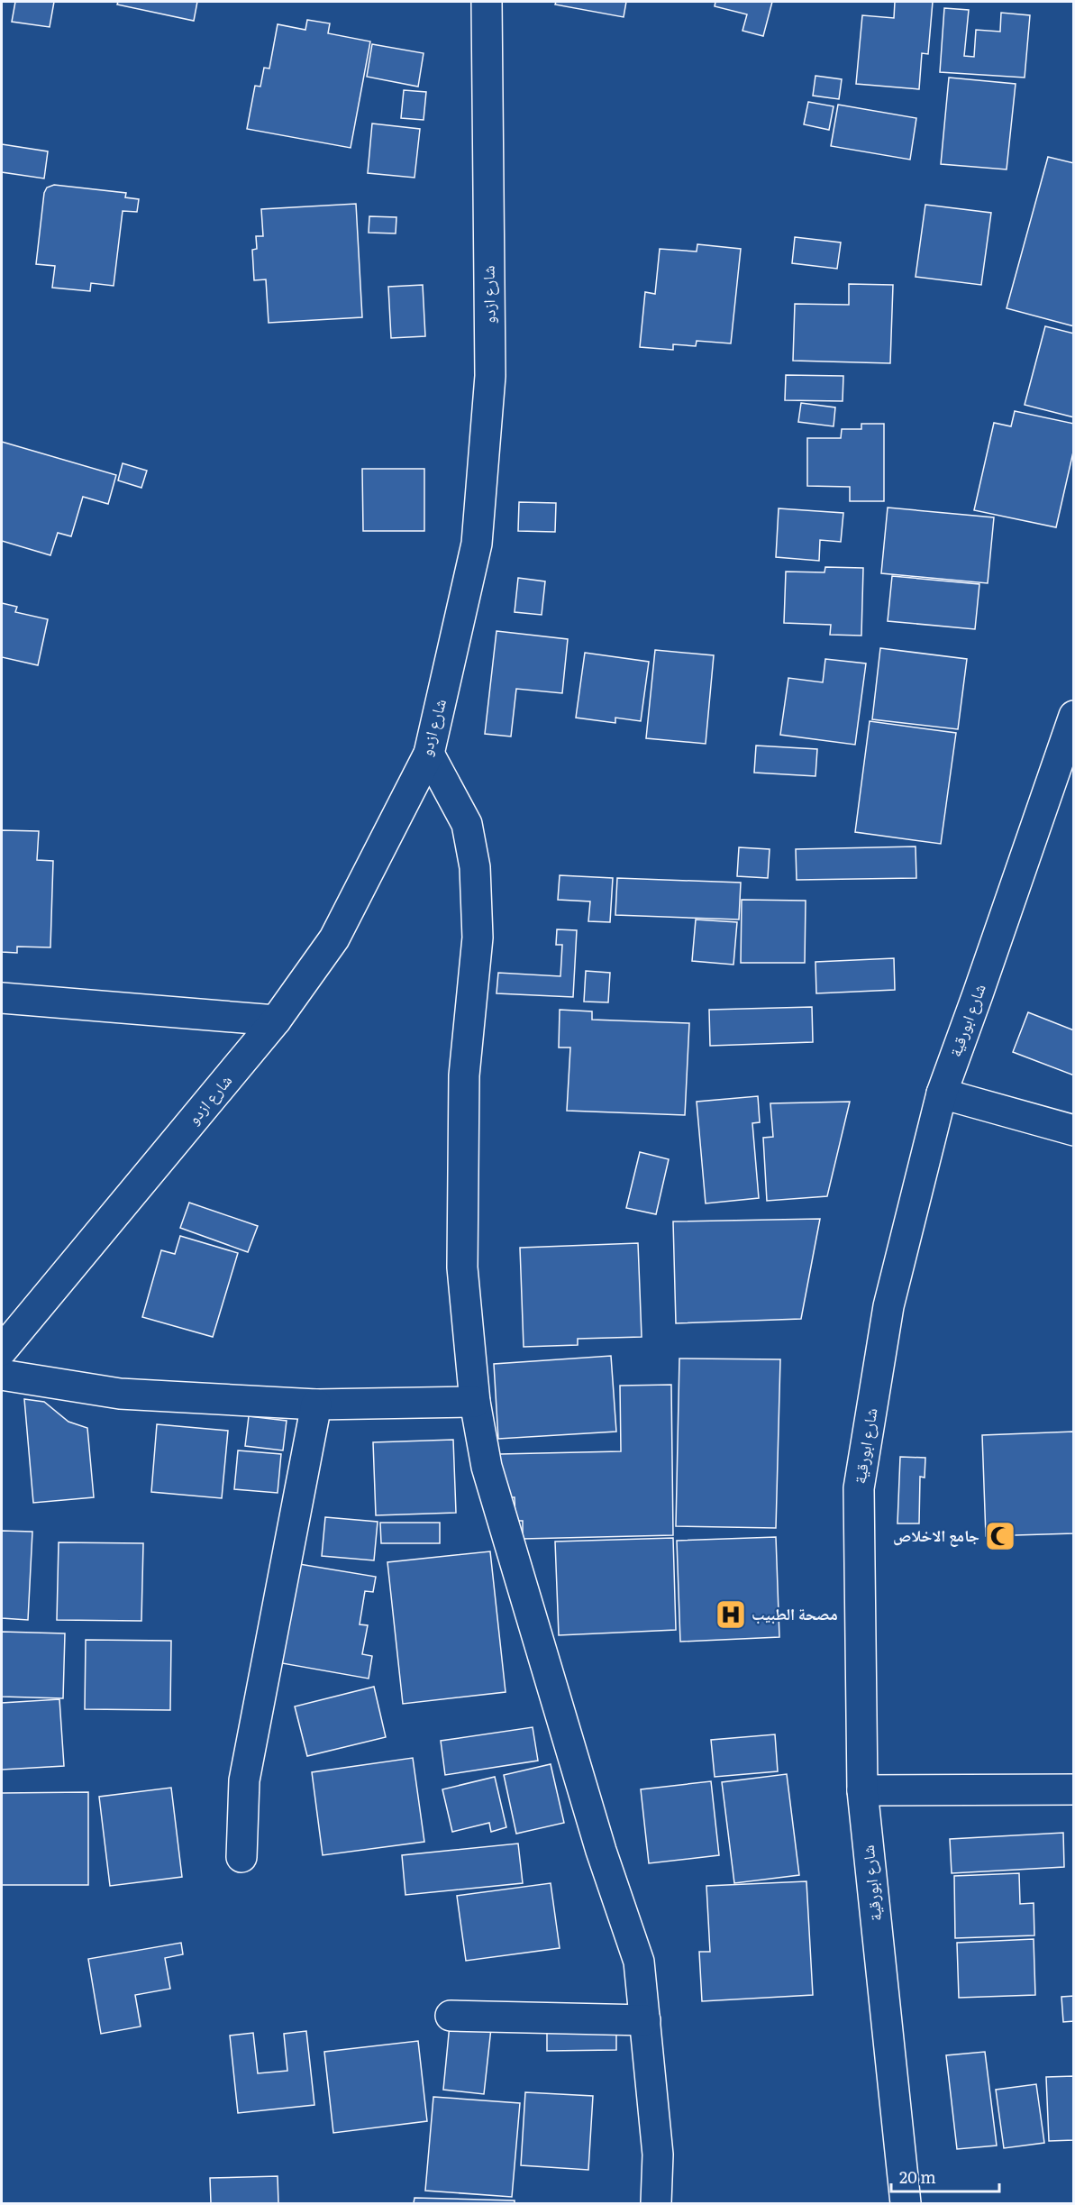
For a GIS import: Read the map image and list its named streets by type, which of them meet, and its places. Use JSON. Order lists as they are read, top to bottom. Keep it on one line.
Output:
{"streets":{"street":["شارع ازدو","شارع ابورقية"]},"places":{"mosque":["جامع الاخلاص"],"hospital":["مصحة الطبيب"]},"scale_bar":"20 m"}
